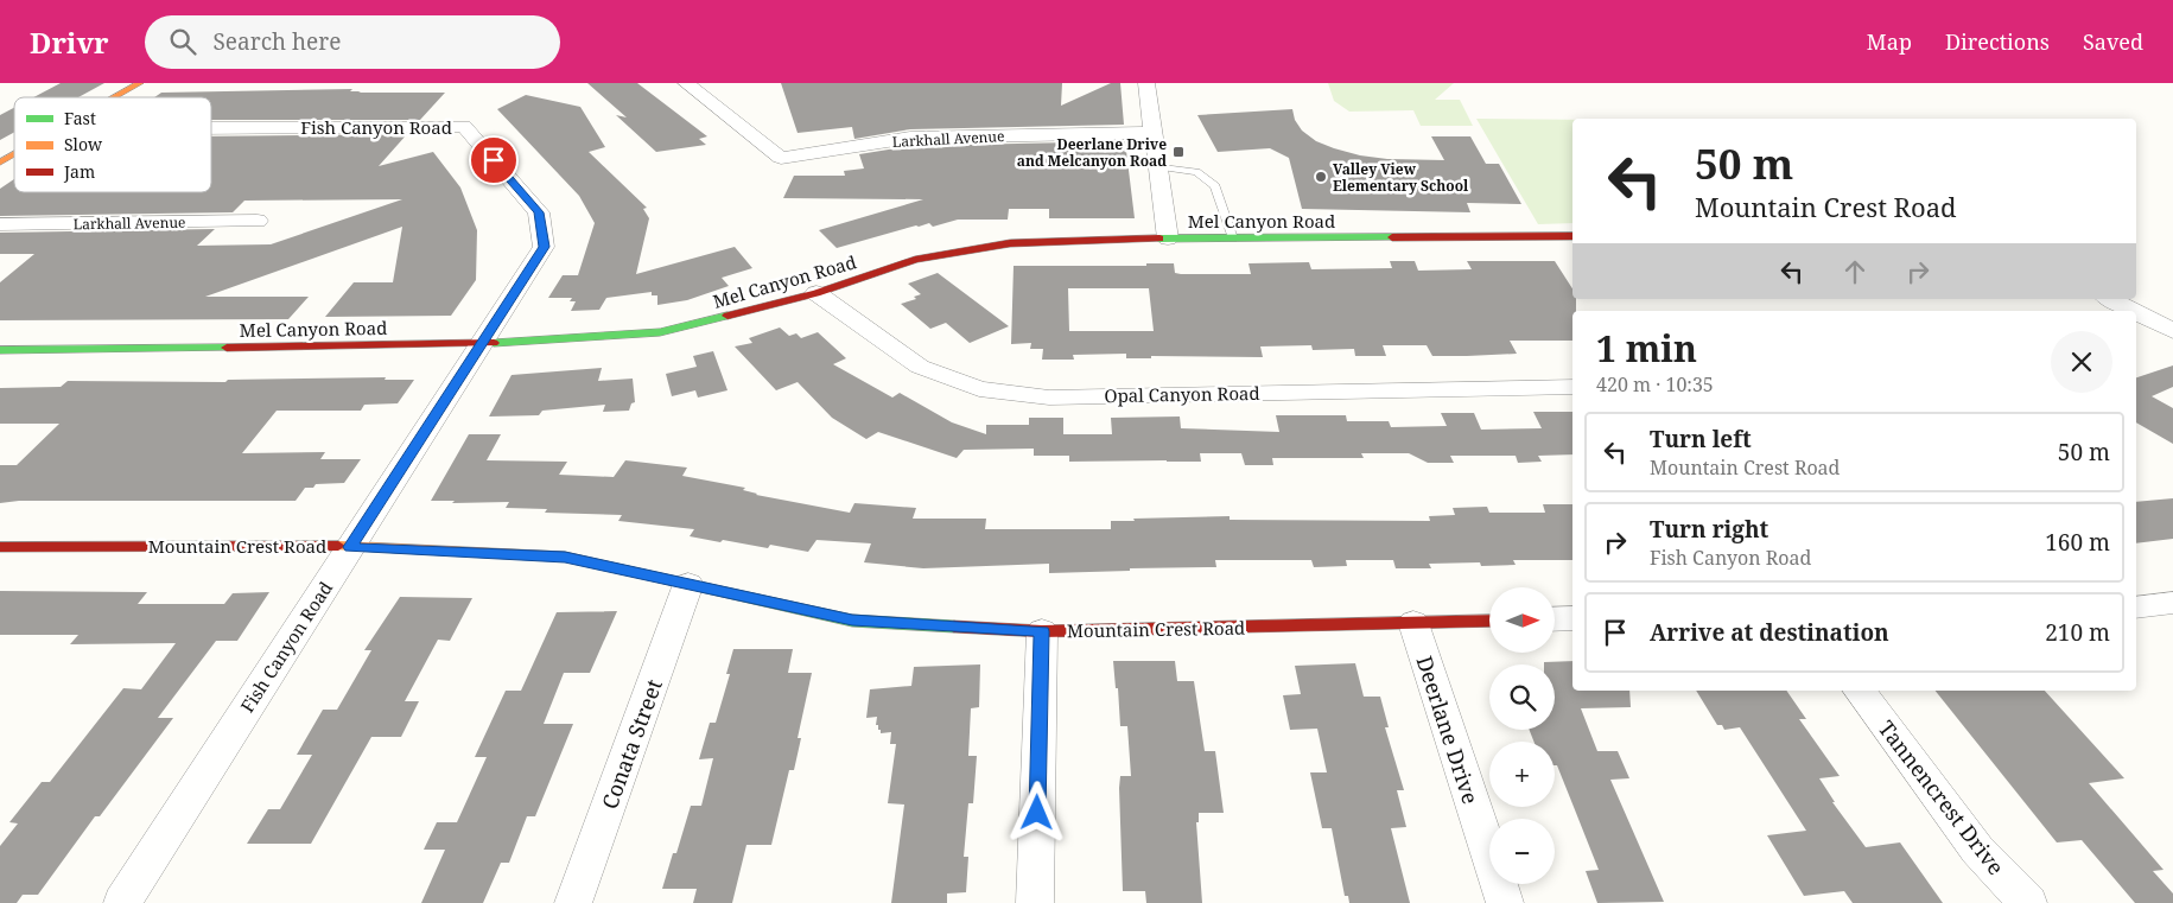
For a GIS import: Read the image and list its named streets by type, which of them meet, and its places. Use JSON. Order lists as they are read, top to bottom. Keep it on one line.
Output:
{"streets":{"street":["Fish Canyon Road","Larkhall Avenue","Mel Canyon Road","Opal Canyon Road","Mountain Crest Road","Deerlane Drive","Conata Street","Tannencrest Drive"]},"crossings":[["Fish Canyon Road","Mel Canyon Road"],["Fish Canyon Road","Mountain Crest Road"],["Mel Canyon Road","Opal Canyon Road"],["Mountain Crest Road","Deerlane Drive"],["Mountain Crest Road","Conata Street"]],"places":{"transit":["Deerlane Drive and Melcanyon Road"],"other":["Valley View Elementary School"]},"legend":["Fast","Slow","Jam"],"north":"right","page":{"header":"Drivr","search":"Search here","nav":["Map","Directions","Saved"],"turn":["50 m","Mountain Crest Road"],"heading":["1 min","420 m · 10:35"],"list":[{"name":"Turn left","note":"Mountain Crest Road","value":"50 m"},{"name":"Turn right","note":"Fish Canyon Road","value":"160 m"},{"name":"Arrive at destination","value":"210 m"}],"map_buttons":["+","−"]}}
